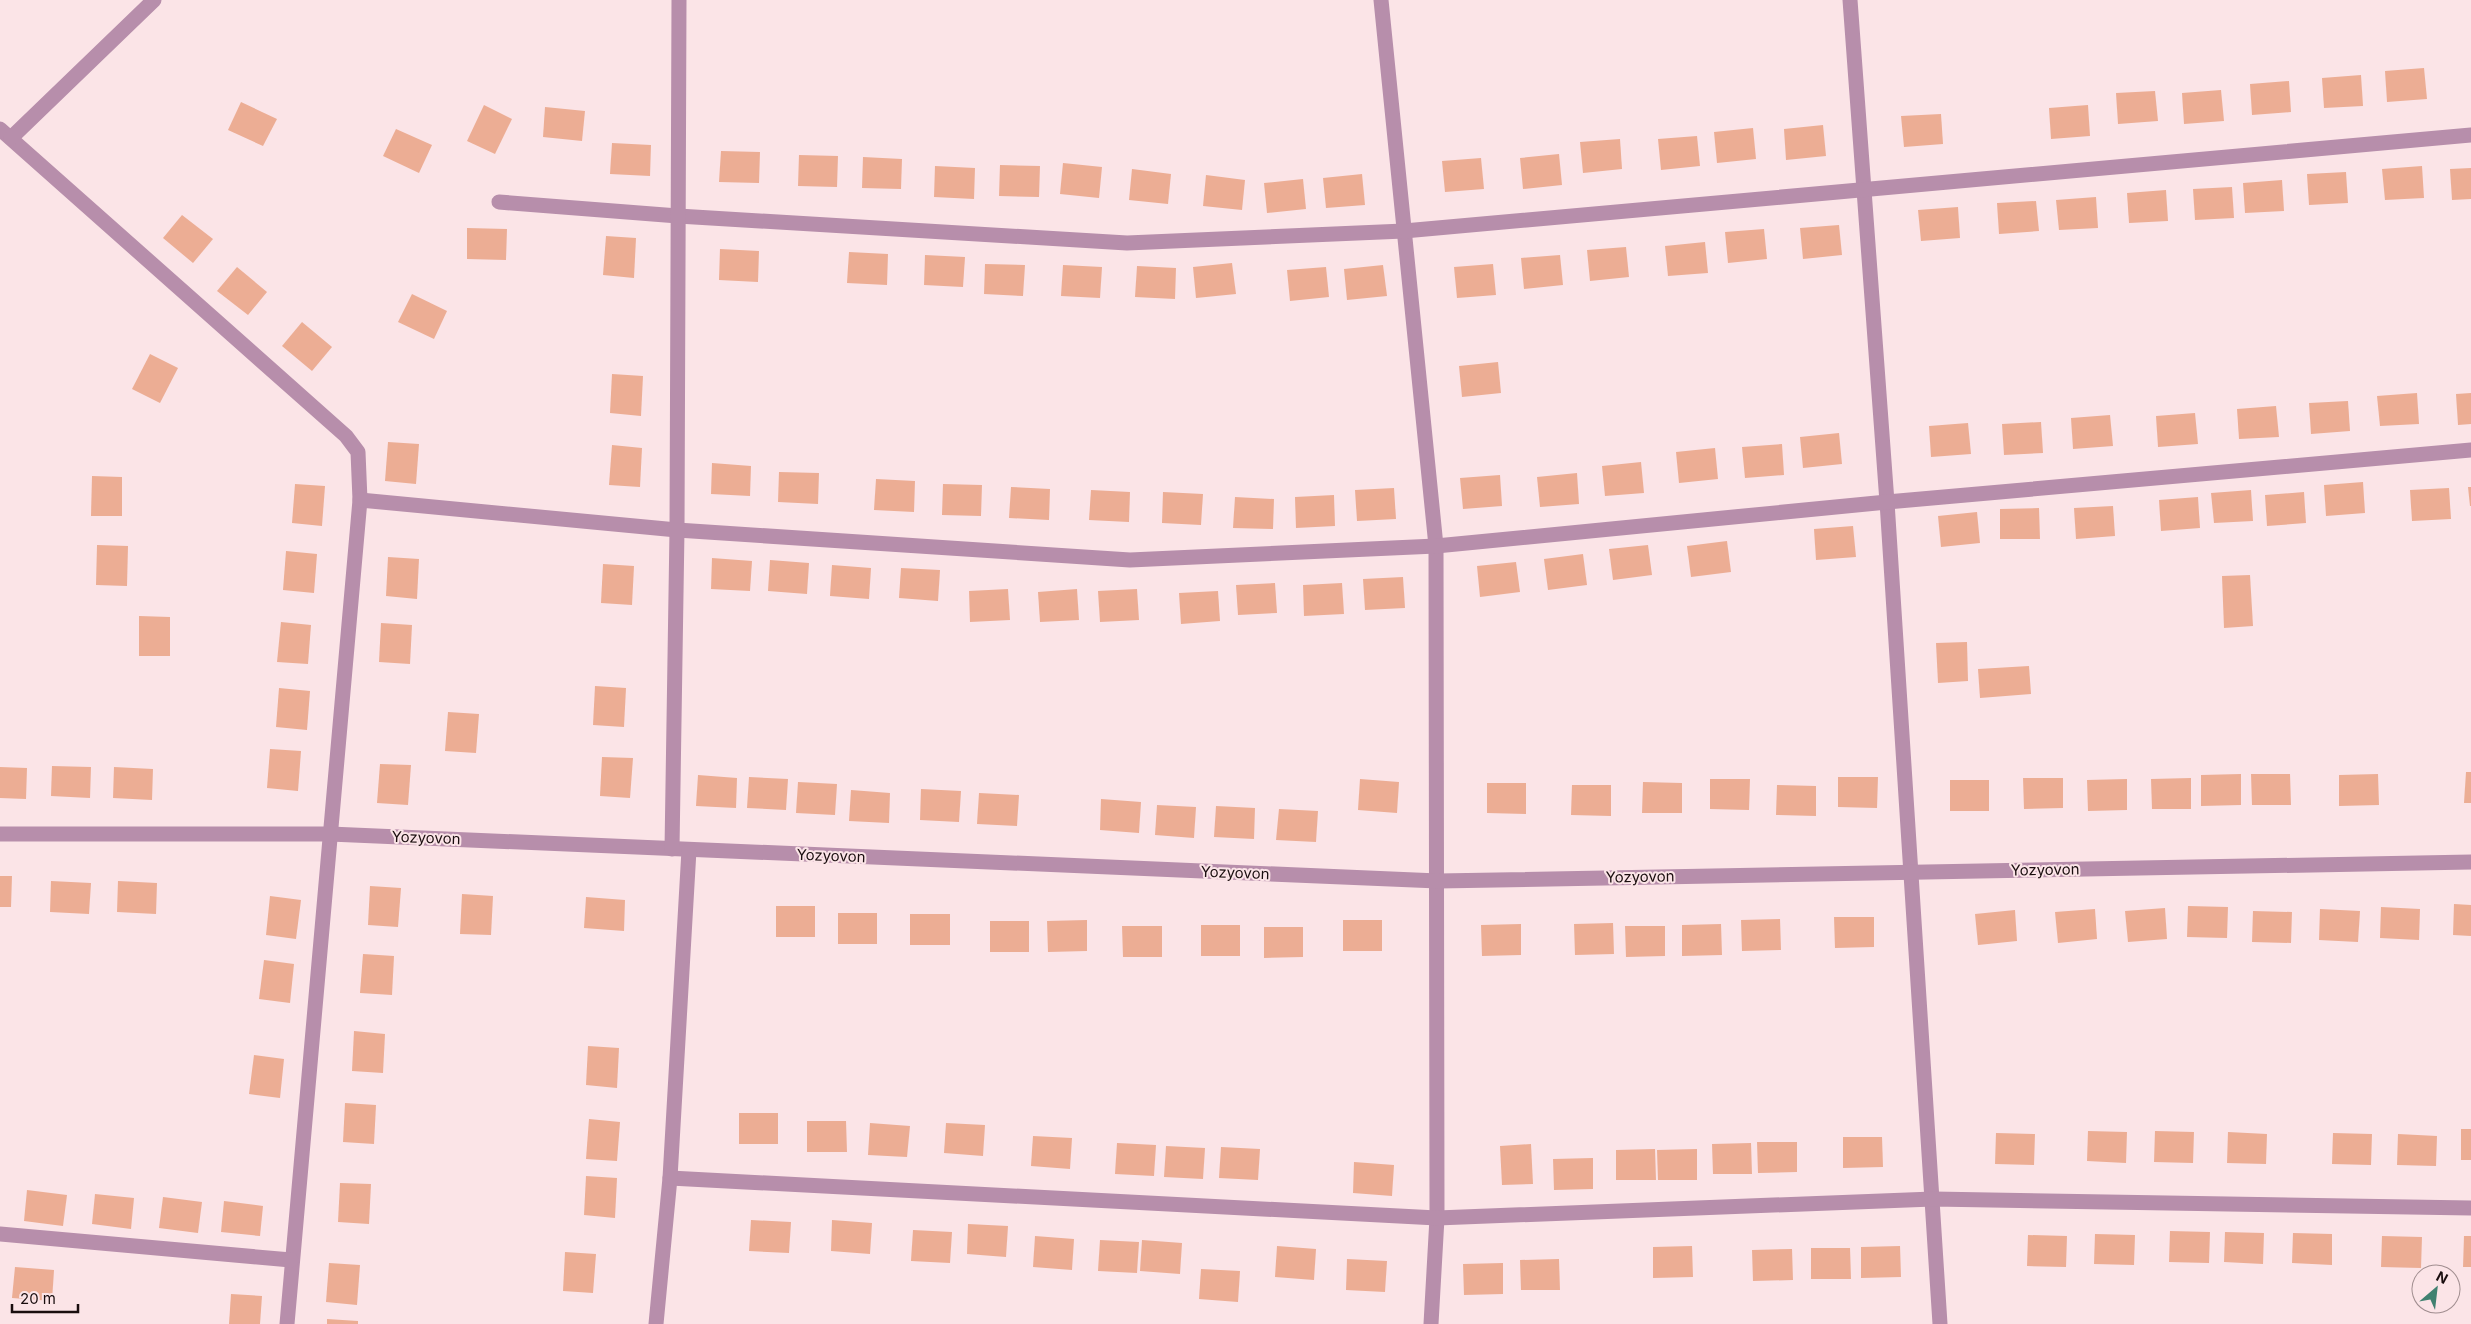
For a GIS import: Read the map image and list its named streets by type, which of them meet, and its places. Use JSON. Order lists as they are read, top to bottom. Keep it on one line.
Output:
{"streets":{"street":["Yozyovon"]},"scale_bar":"20 m","north":"top right"}
